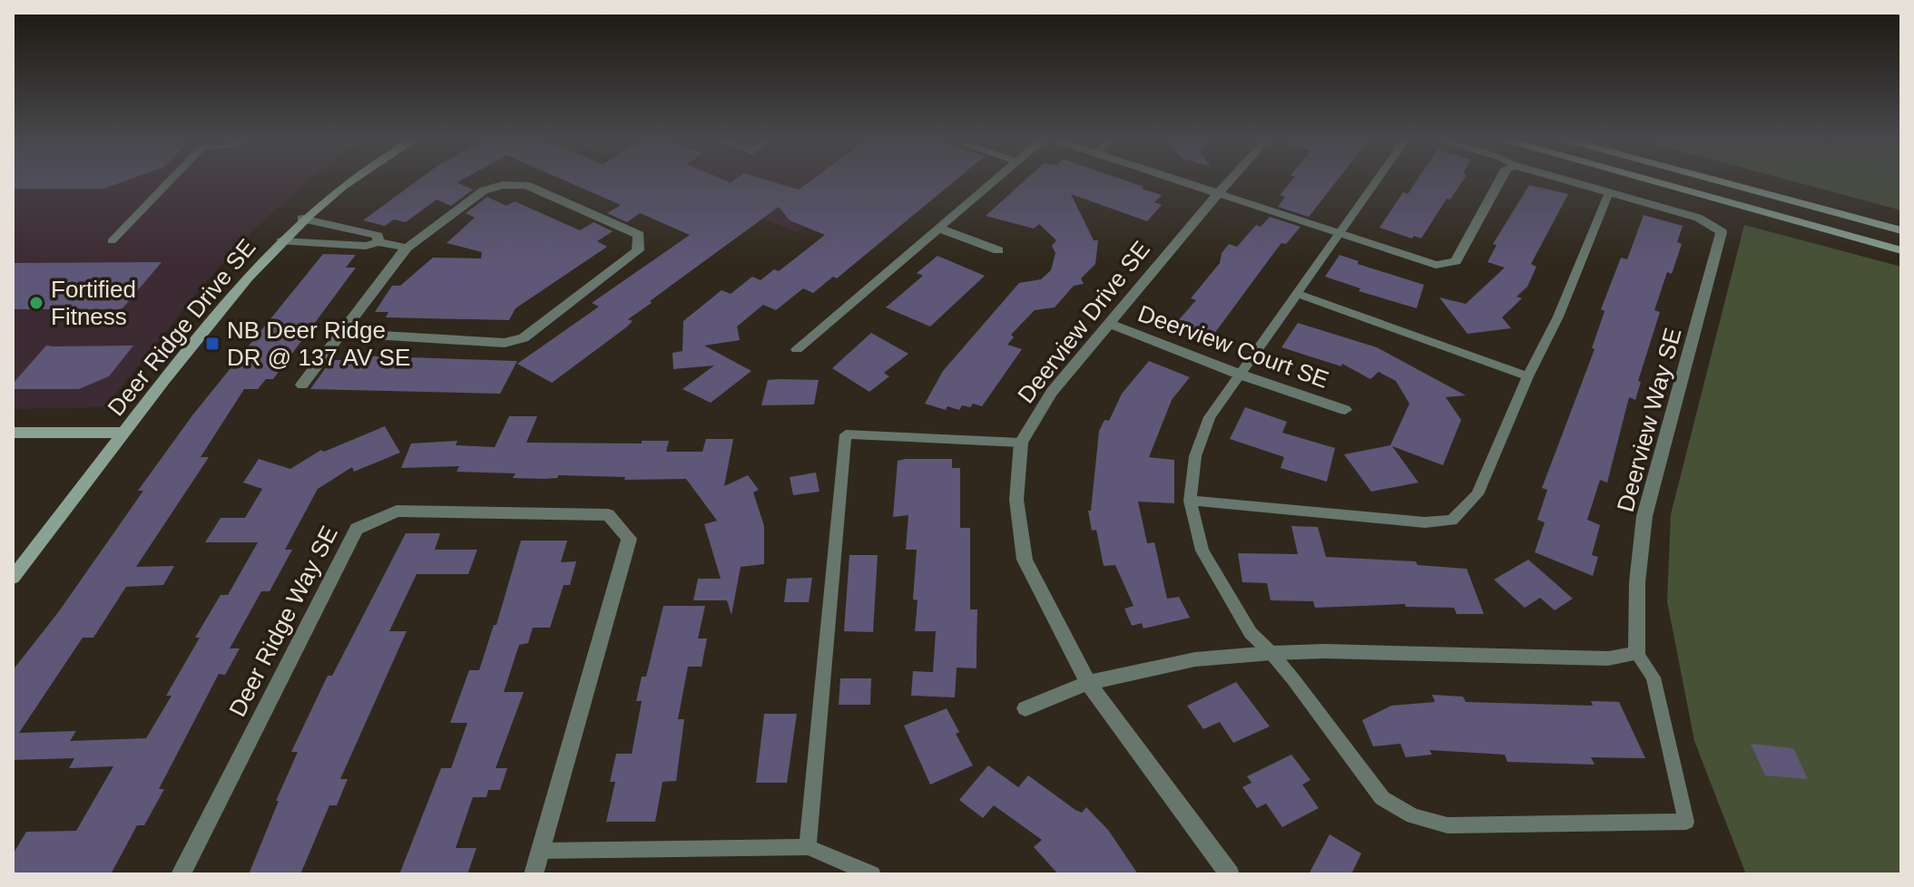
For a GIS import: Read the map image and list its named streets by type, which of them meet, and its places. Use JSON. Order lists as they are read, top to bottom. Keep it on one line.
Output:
{"streets":{"street":["Deerview Drive SE","Deer Ridge Drive SE","Deerview Court SE","Deerview Way SE","Deer Ridge Way SE"]},"crossings":[["Deerview Drive SE","Deerview Court SE"]],"places":{"other":["Fortified Fitness"],"transit":["NB Deer Ridge DR @ 137 AV SE"]}}
